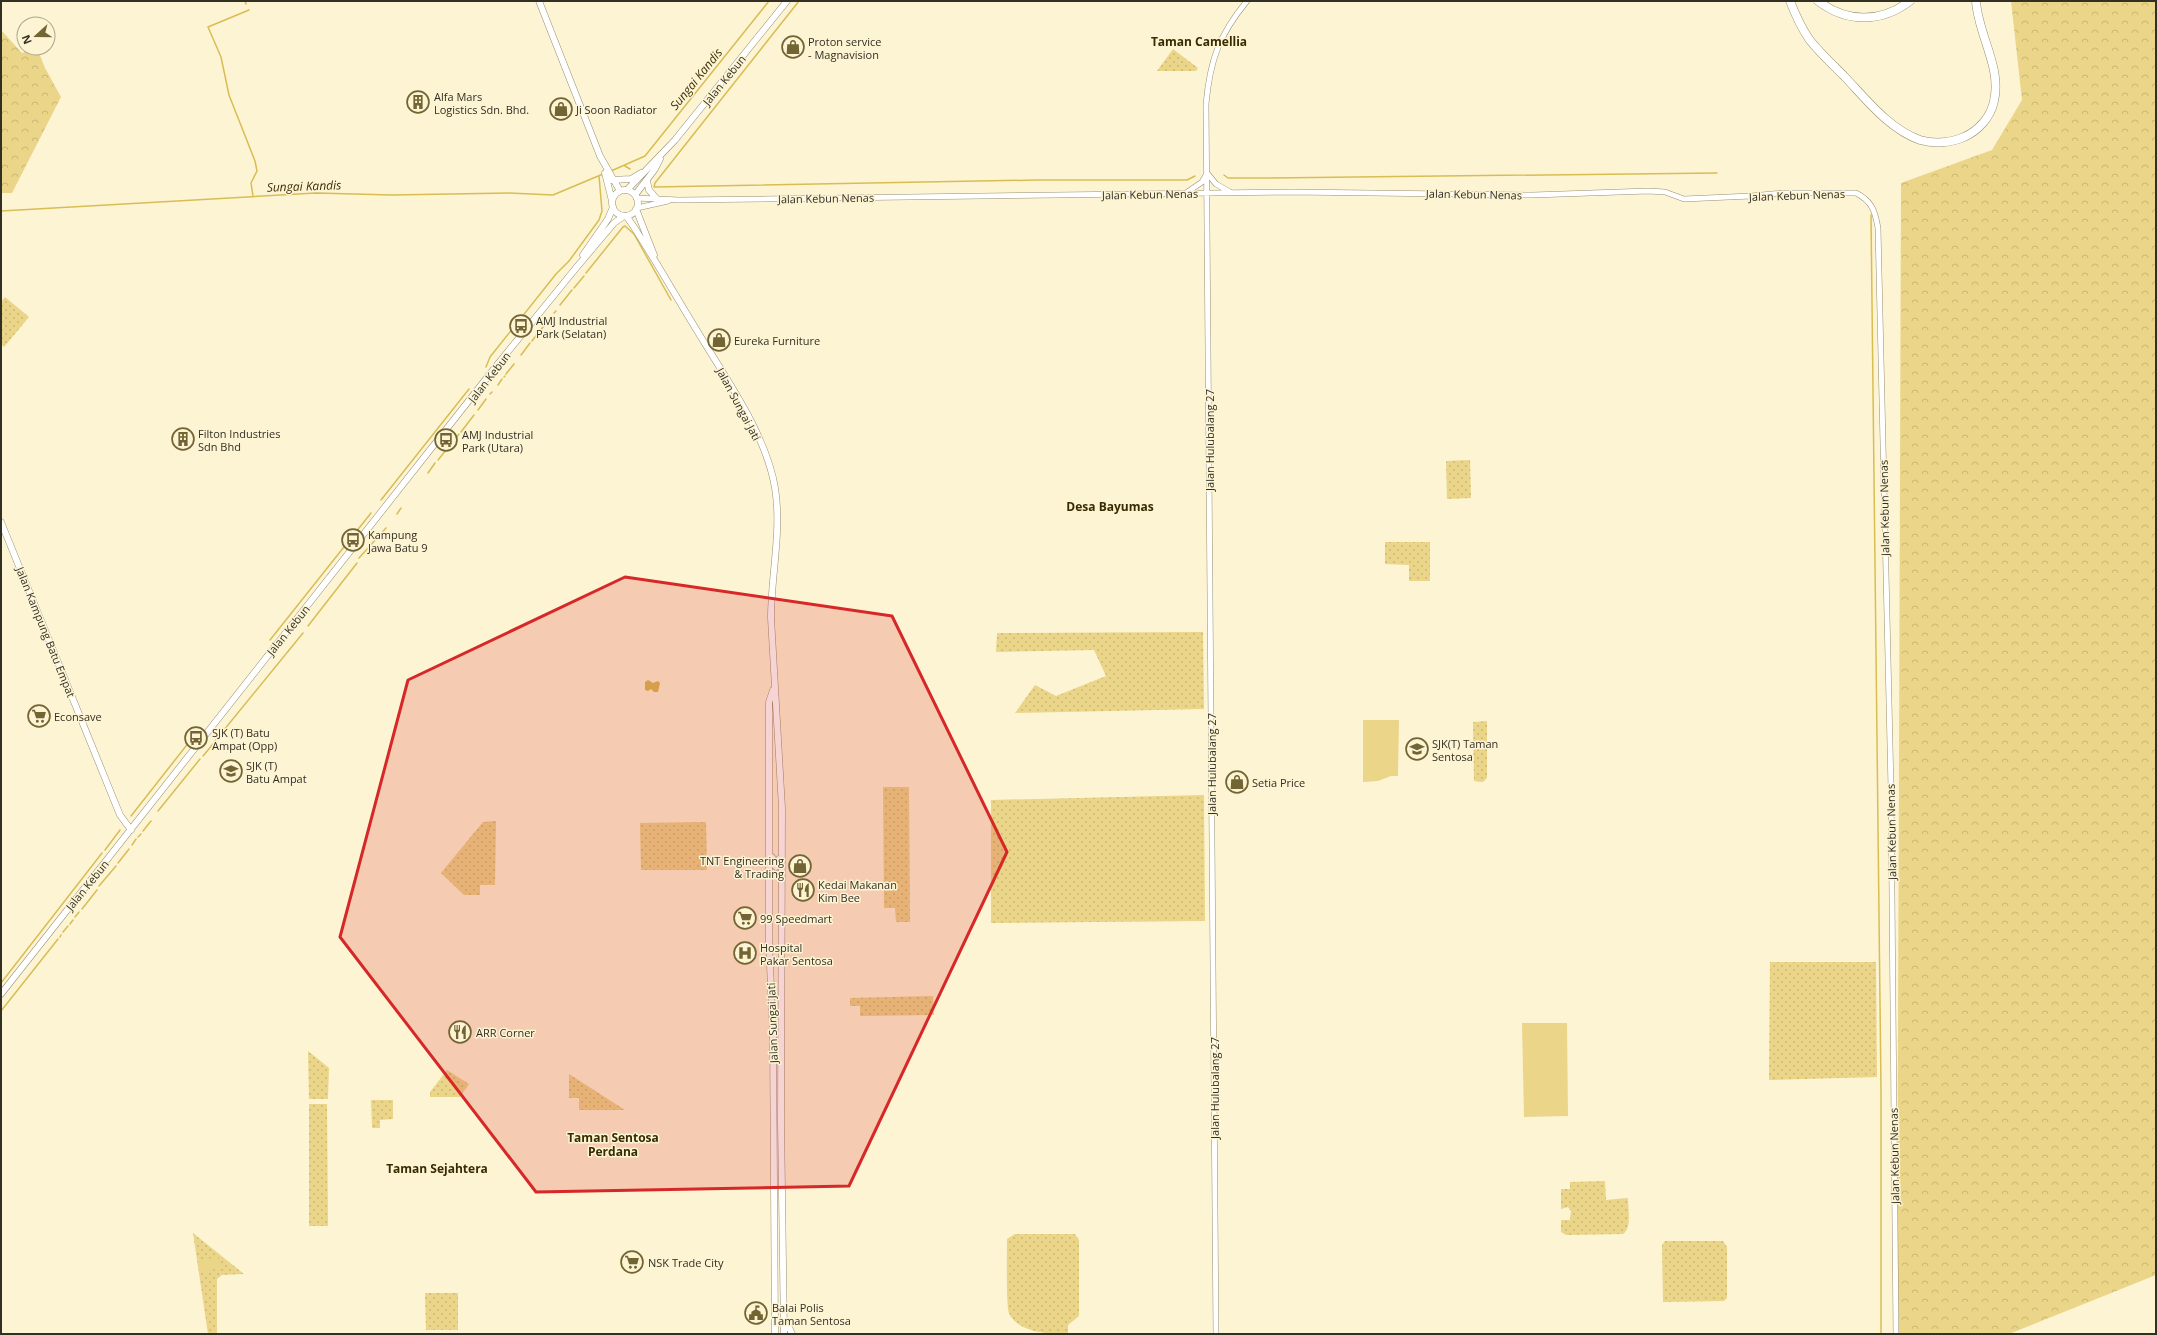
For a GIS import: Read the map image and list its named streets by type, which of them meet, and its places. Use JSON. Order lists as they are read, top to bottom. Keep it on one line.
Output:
{"streets":{"main road":["Jalan Kebun","Jalan Sungai Jati","Jalan Kampung Batu Empat"],"street":["Jalan Kebun Nenas","Jalan Hulubalang 27"]},"crossings":[["Jalan Kebun","Jalan Kebun Nenas"],["Jalan Kebun","Jalan Sungai Jati"],["Jalan Kebun","Jalan Kampung Batu Empat"],["Jalan Kebun Nenas","Jalan Sungai Jati"],["Jalan Kebun Nenas","Jalan Hulubalang 27"]],"districts":["Taman Camellia","Desa Bayumas","Taman Sentosa Perdana","Taman Sejahtera"],"water":["Sungai Kandis"],"places":{"shop":["Proton service - Magnavision","Ji Soon Radiator","Eureka Furniture","Setia Price","TNT Engineering & Trading"],"building":["Alfa Mars Logistics Sdn. Bhd.","Filton Industries Sdn Bhd"],"bus stop":["AMJ Industrial Park (Selatan)","AMJ Industrial Park (Utara)","Kampung Jawa Batu 9","SJK (T) Batu Ampat (Opp)"],"supermarket":["Econsave","99 Speedmart","NSK Trade City"],"school or university":["SJK(T) Taman Sentosa","SJK (T) Batu Ampat"],"restaurant":["Kedai Makanan Kim Bee","ARR Corner"],"hospital":["Hospital Pakar Sentosa"],"public building":["Balai Polis Taman Sentosa"]},"north":"left"}
